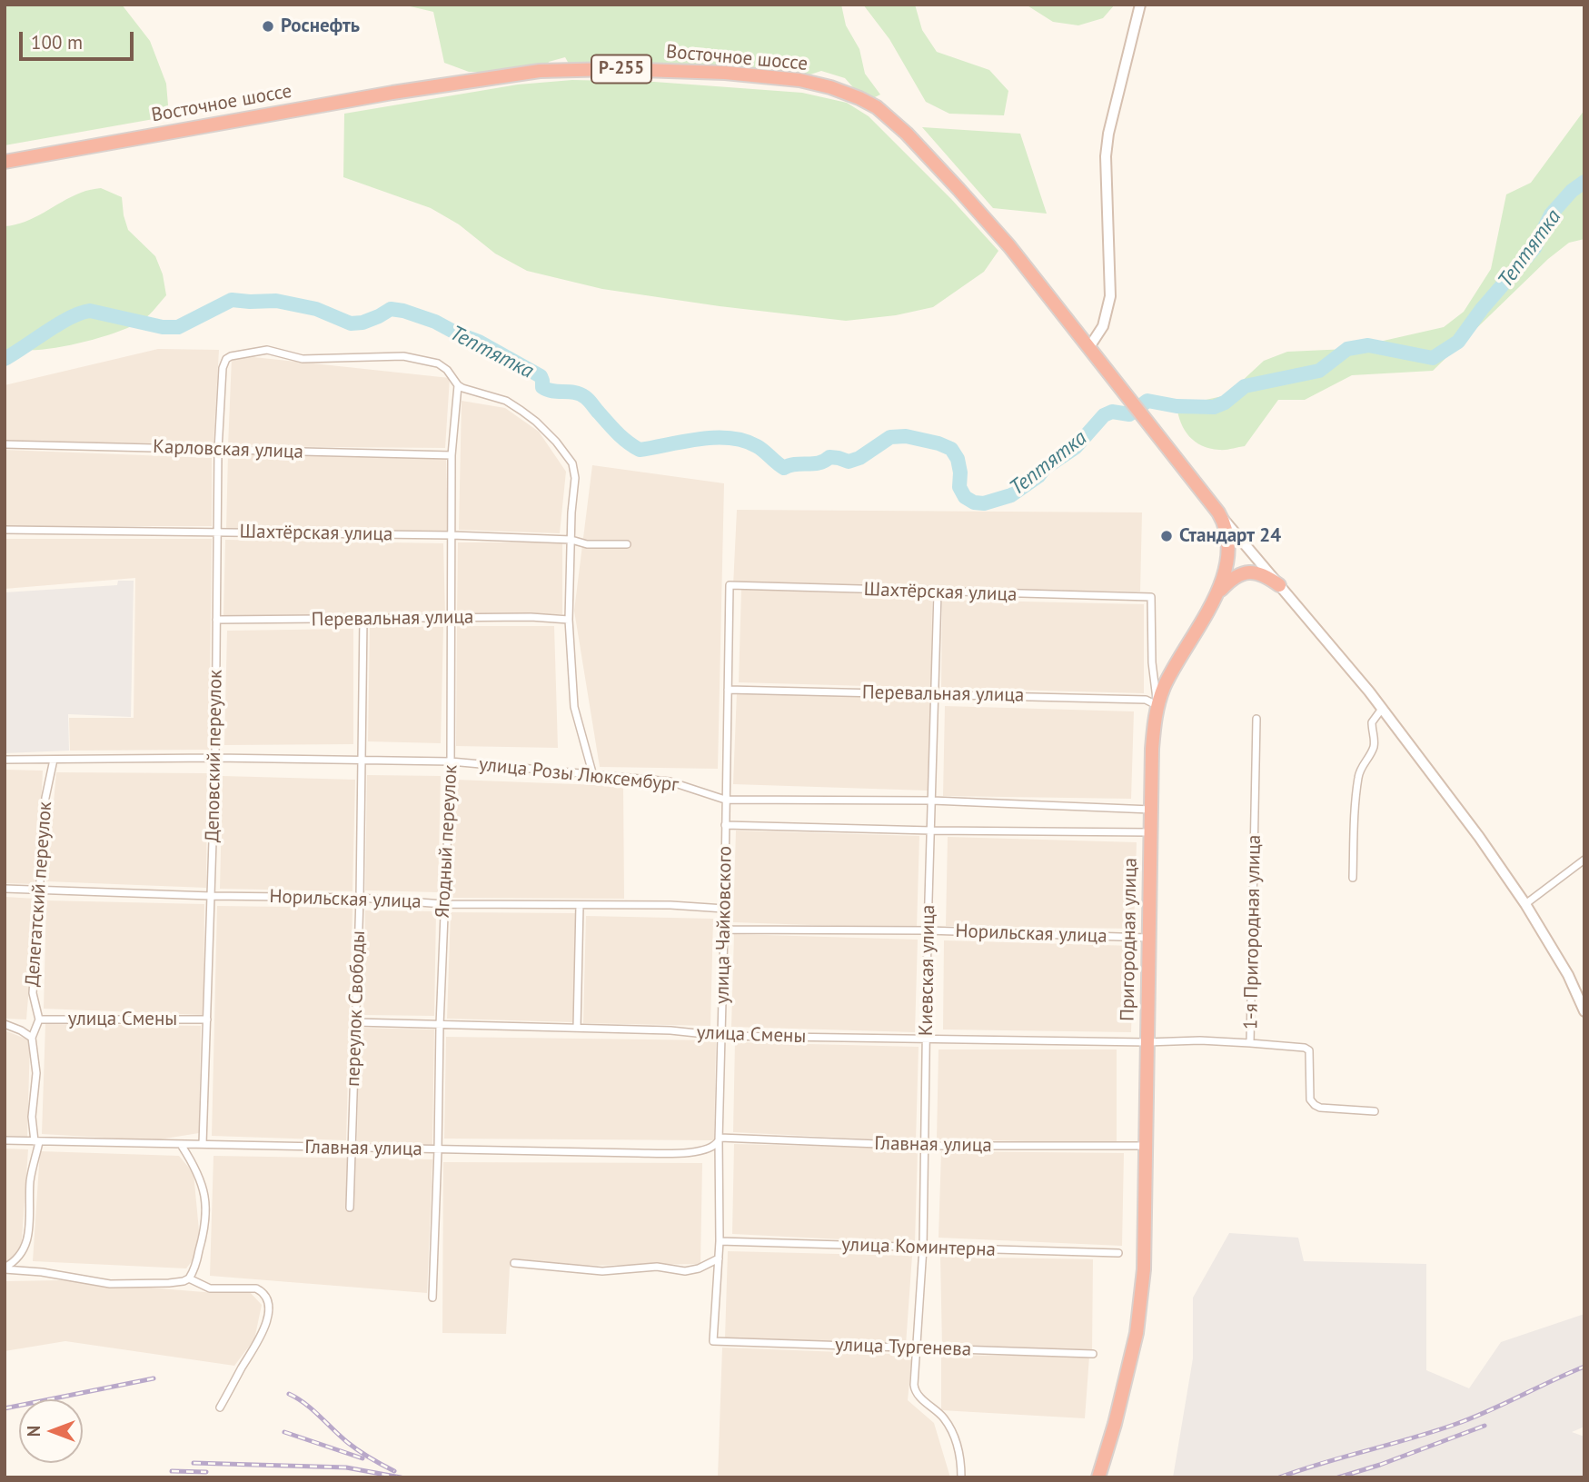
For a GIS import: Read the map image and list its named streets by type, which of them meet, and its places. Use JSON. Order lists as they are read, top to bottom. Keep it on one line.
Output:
{"streets":{"highway":["Восточное шоссе","Р-255","Пригородная улица"],"street":["Карловская улица","Шахтёрская улица","Перевальная улица","Деповский переулок","улица Розы Люксембург","Ягодный переулок","Делегатский переулок","Норильская улица","улица Чайковского","1-я Пригородная улица","Киевская улица","переулок Свободы","улица Смены","Главная улица","улица Коминтерна","улица Тургенева"]},"crossings":[["Восточное шоссе","Пригородная улица"],["Карловская улица","Деповский переулок"],["Карловская улица","Ягодный переулок"],["Шахтёрская улица","Перевальная улица"],["Шахтёрская улица","Деповский переулок"],["Шахтёрская улица","Ягодный переулок"],["Шахтёрская улица","улица Чайковского"],["Шахтёрская улица","Пригородная улица"],["Шахтёрская улица","Киевская улица"],["Перевальная улица","Деповский переулок"],["Перевальная улица","Ягодный переулок"],["Перевальная улица","улица Чайковского"],["Перевальная улица","Пригородная улица"],["Перевальная улица","Киевская улица"],["Перевальная улица","переулок Свободы"],["Деповский переулок","улица Розы Люксембург"],["Деповский переулок","Ягодный переулок"],["Деповский переулок","Норильская улица"],["Деповский переулок","улица Смены"],["Деповский переулок","Главная улица"],["улица Розы Люксембург","Ягодный переулок"],["улица Розы Люксембург","Делегатский переулок"],["улица Розы Люксембург","улица Чайковского"],["улица Розы Люксембург","Пригородная улица"],["улица Розы Люксембург","Киевская улица"],["улица Розы Люксембург","переулок Свободы"],["Ягодный переулок","Норильская улица"],["Ягодный переулок","улица Смены"],["Ягодный переулок","Главная улица"],["Делегатский переулок","Норильская улица"],["Делегатский переулок","улица Смены"],["Норильская улица","улица Чайковского"],["Норильская улица","Пригородная улица"],["Норильская улица","Киевская улица"],["Норильская улица","переулок Свободы"],["улица Чайковского","улица Смены"],["улица Чайковского","Главная улица"],["улица Чайковского","улица Коминтерна"],["улица Чайковского","улица Тургенева"],["1-я Пригородная улица","Пригородная улица"],["1-я Пригородная улица","улица Смены"],["Пригородная улица","улица Смены"],["Пригородная улица","Главная улица"],["Киевская улица","улица Смены"],["Киевская улица","Главная улица"],["Киевская улица","улица Коминтерна"],["Киевская улица","улица Тургенева"],["переулок Свободы","улица Смены"],["переулок Свободы","Главная улица"]],"water":["Тептятка"],"places":["Роснефть","Стандарт 24"],"scale_bar":"100 m","north":"left"}
